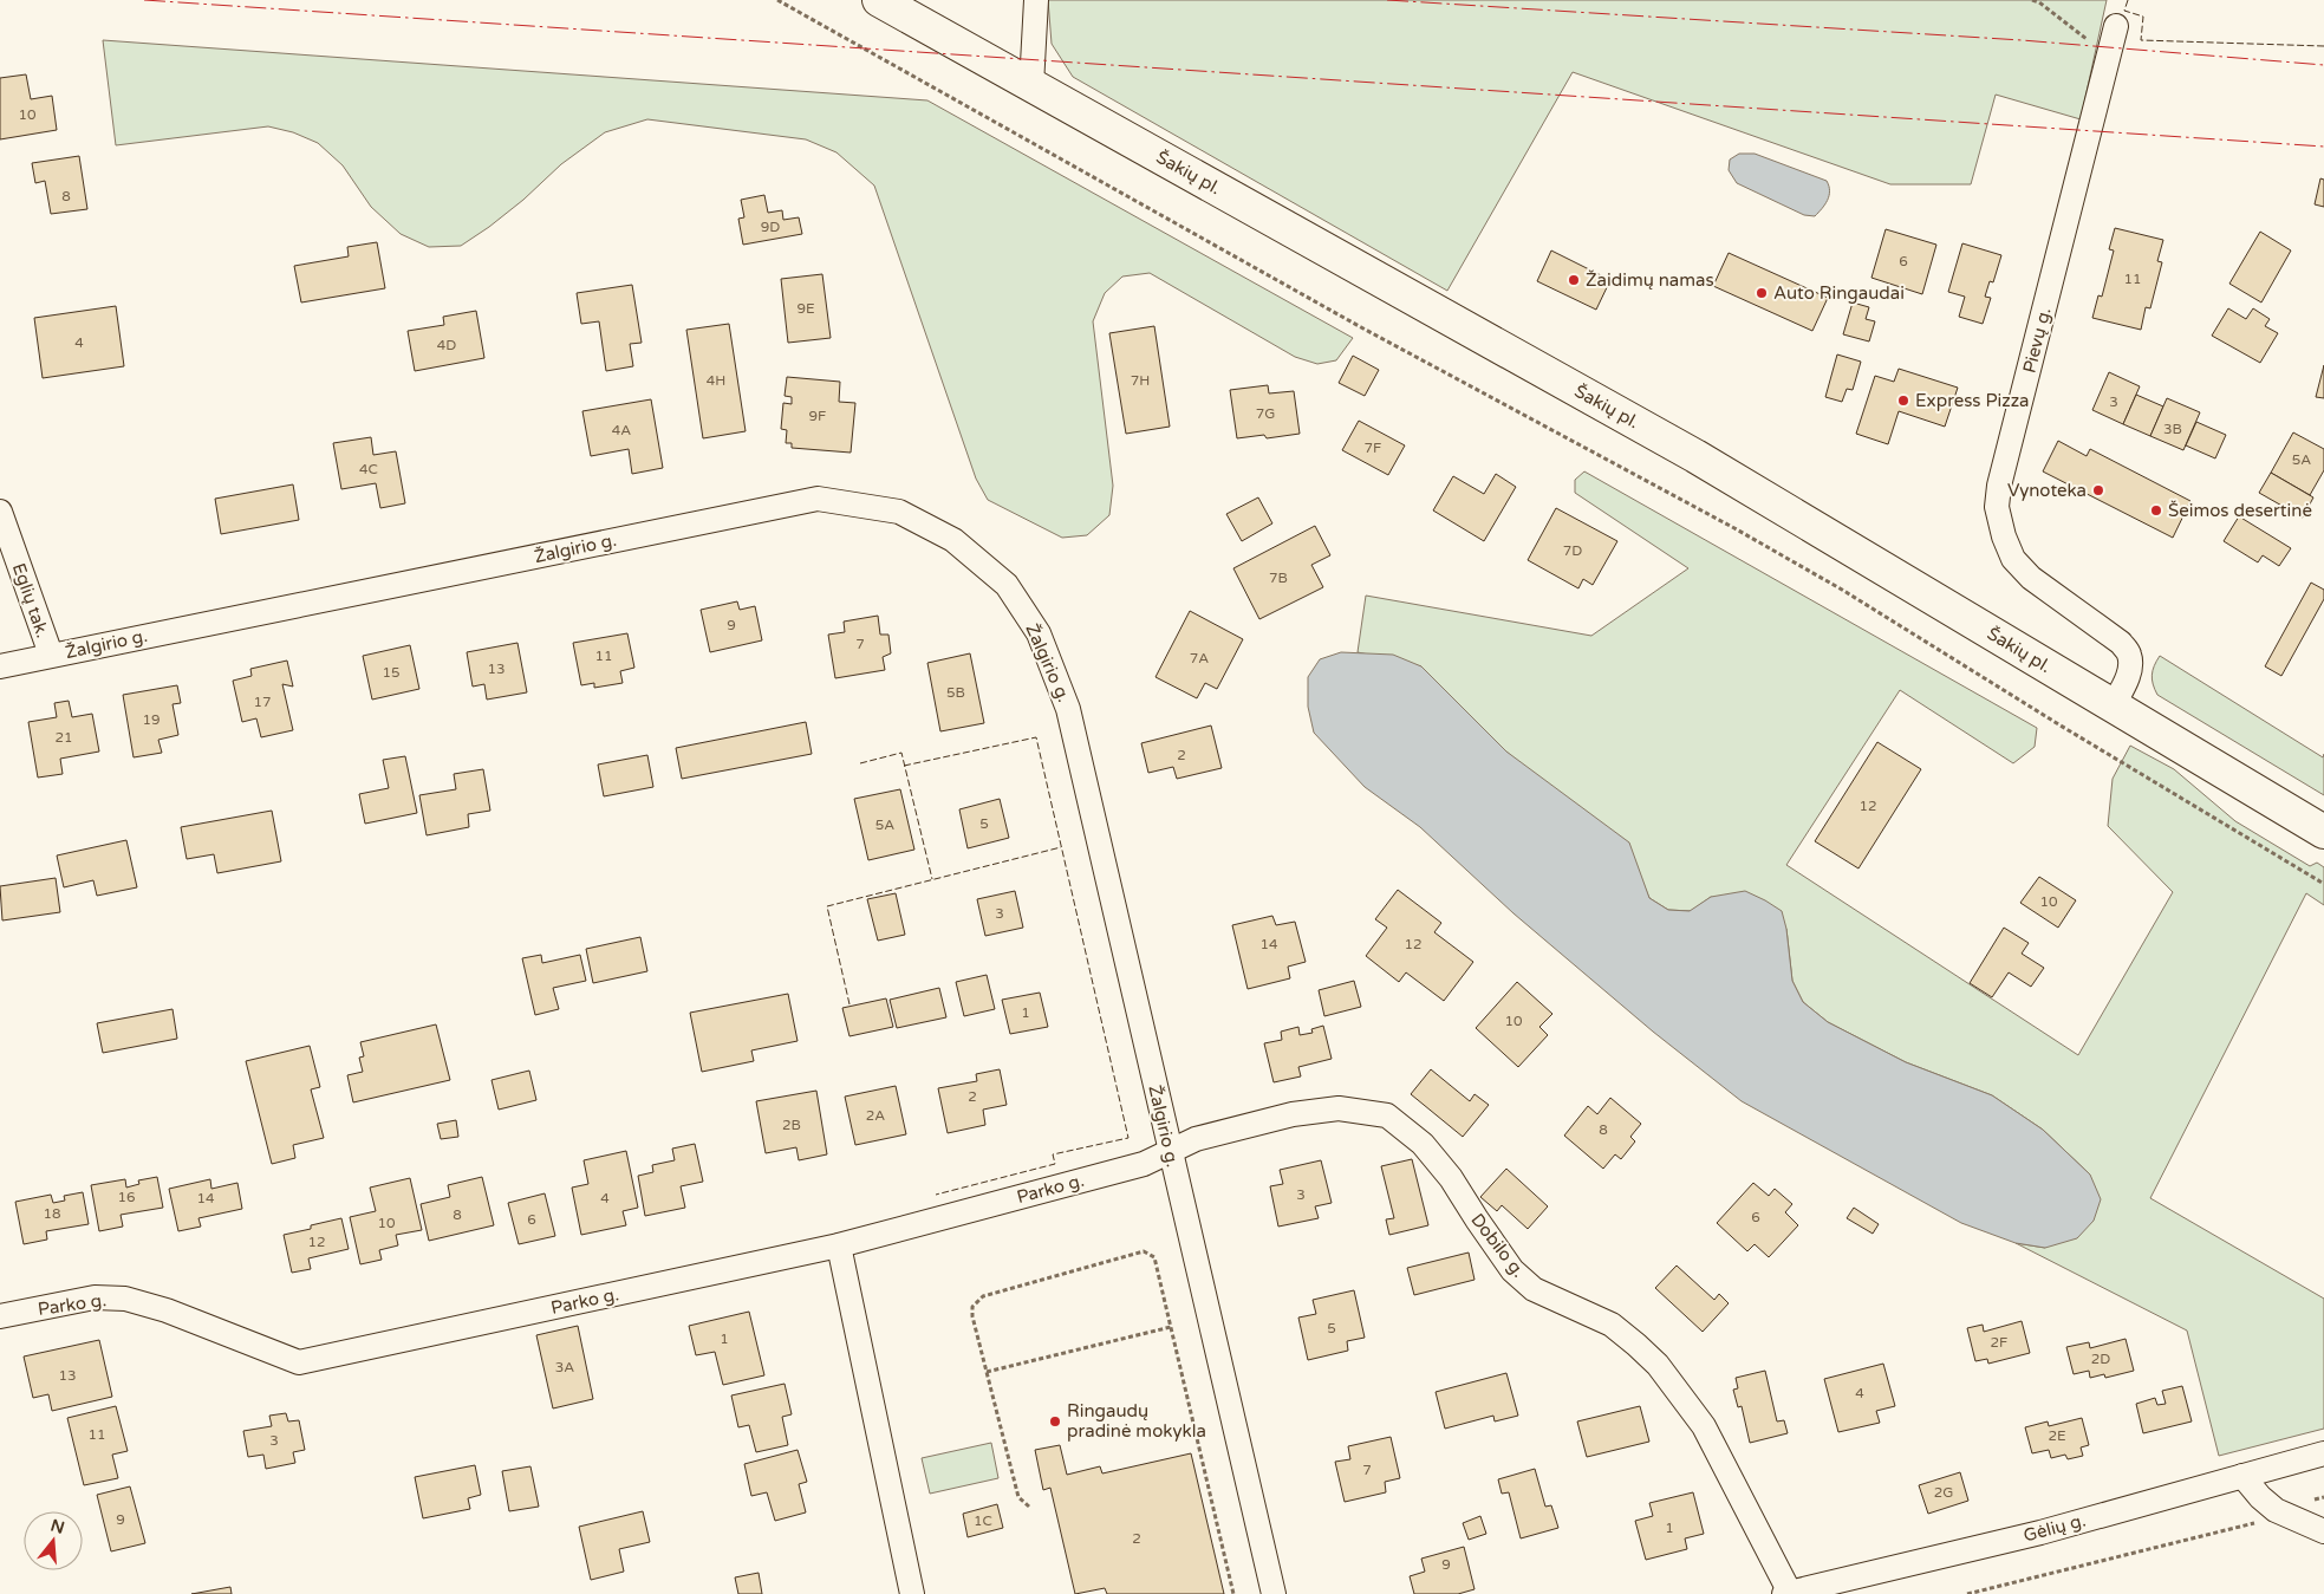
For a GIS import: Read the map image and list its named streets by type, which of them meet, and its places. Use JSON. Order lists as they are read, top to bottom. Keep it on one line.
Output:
{"streets":{"main road":["Šakių pl."],"street":["Pievų g.","Žalgirio g.","Eglių tak.","Parko g.","Dobilo g.","Gėlių g."]},"crossings":[["Šakių pl.","Pievų g."],["Žalgirio g.","Eglių tak."],["Žalgirio g.","Parko g."],["Žalgirio g.","Dobilo g."],["Parko g.","Dobilo g."],["Dobilo g.","Gėlių g."]],"places":["Žaidimų namas","Auto Ringaudai","Express Pizza","Vynoteka","Šeimos desertinė","Ringaudų pradinė mokykla"],"house_numbers":["10","8","9D","6","11","9E","4","4D","4H","7H","3","7G","9F","3B","4A","7F","5A","4C","7D","7B","9","7","11","7A","13","15","5B","17","19","21","2","12","5","5A","10","3","14","12","1","10","2","2A","2B","8","3","16","14","4","18","8","6","6","10","12","5","1","2F","2D","3A","13","4","11","2E","3","7","2G","9","1C","1","2","9"],"north":"top"}
